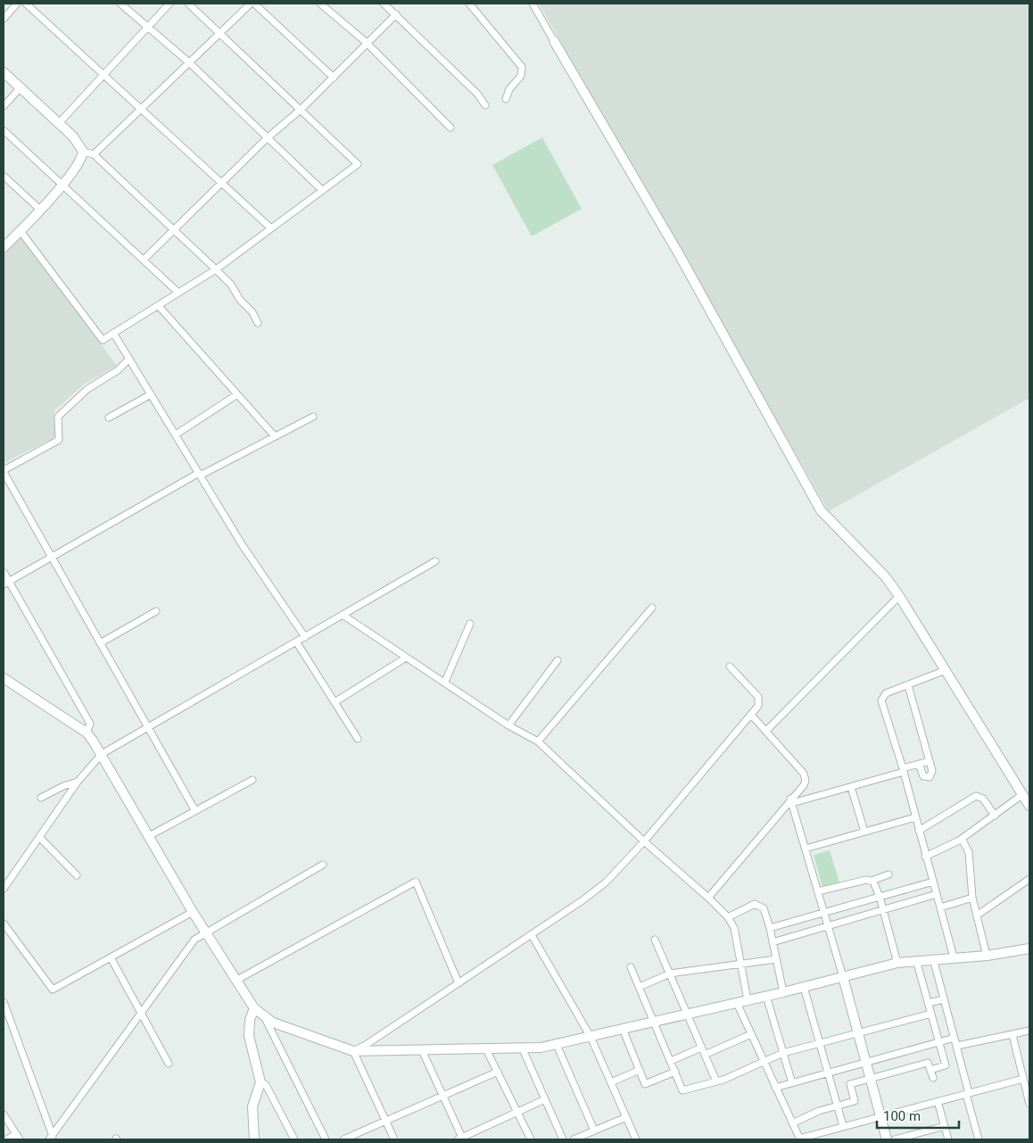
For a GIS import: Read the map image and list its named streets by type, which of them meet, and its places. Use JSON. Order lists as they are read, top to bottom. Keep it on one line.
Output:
{"scale_bar":"100 m"}
